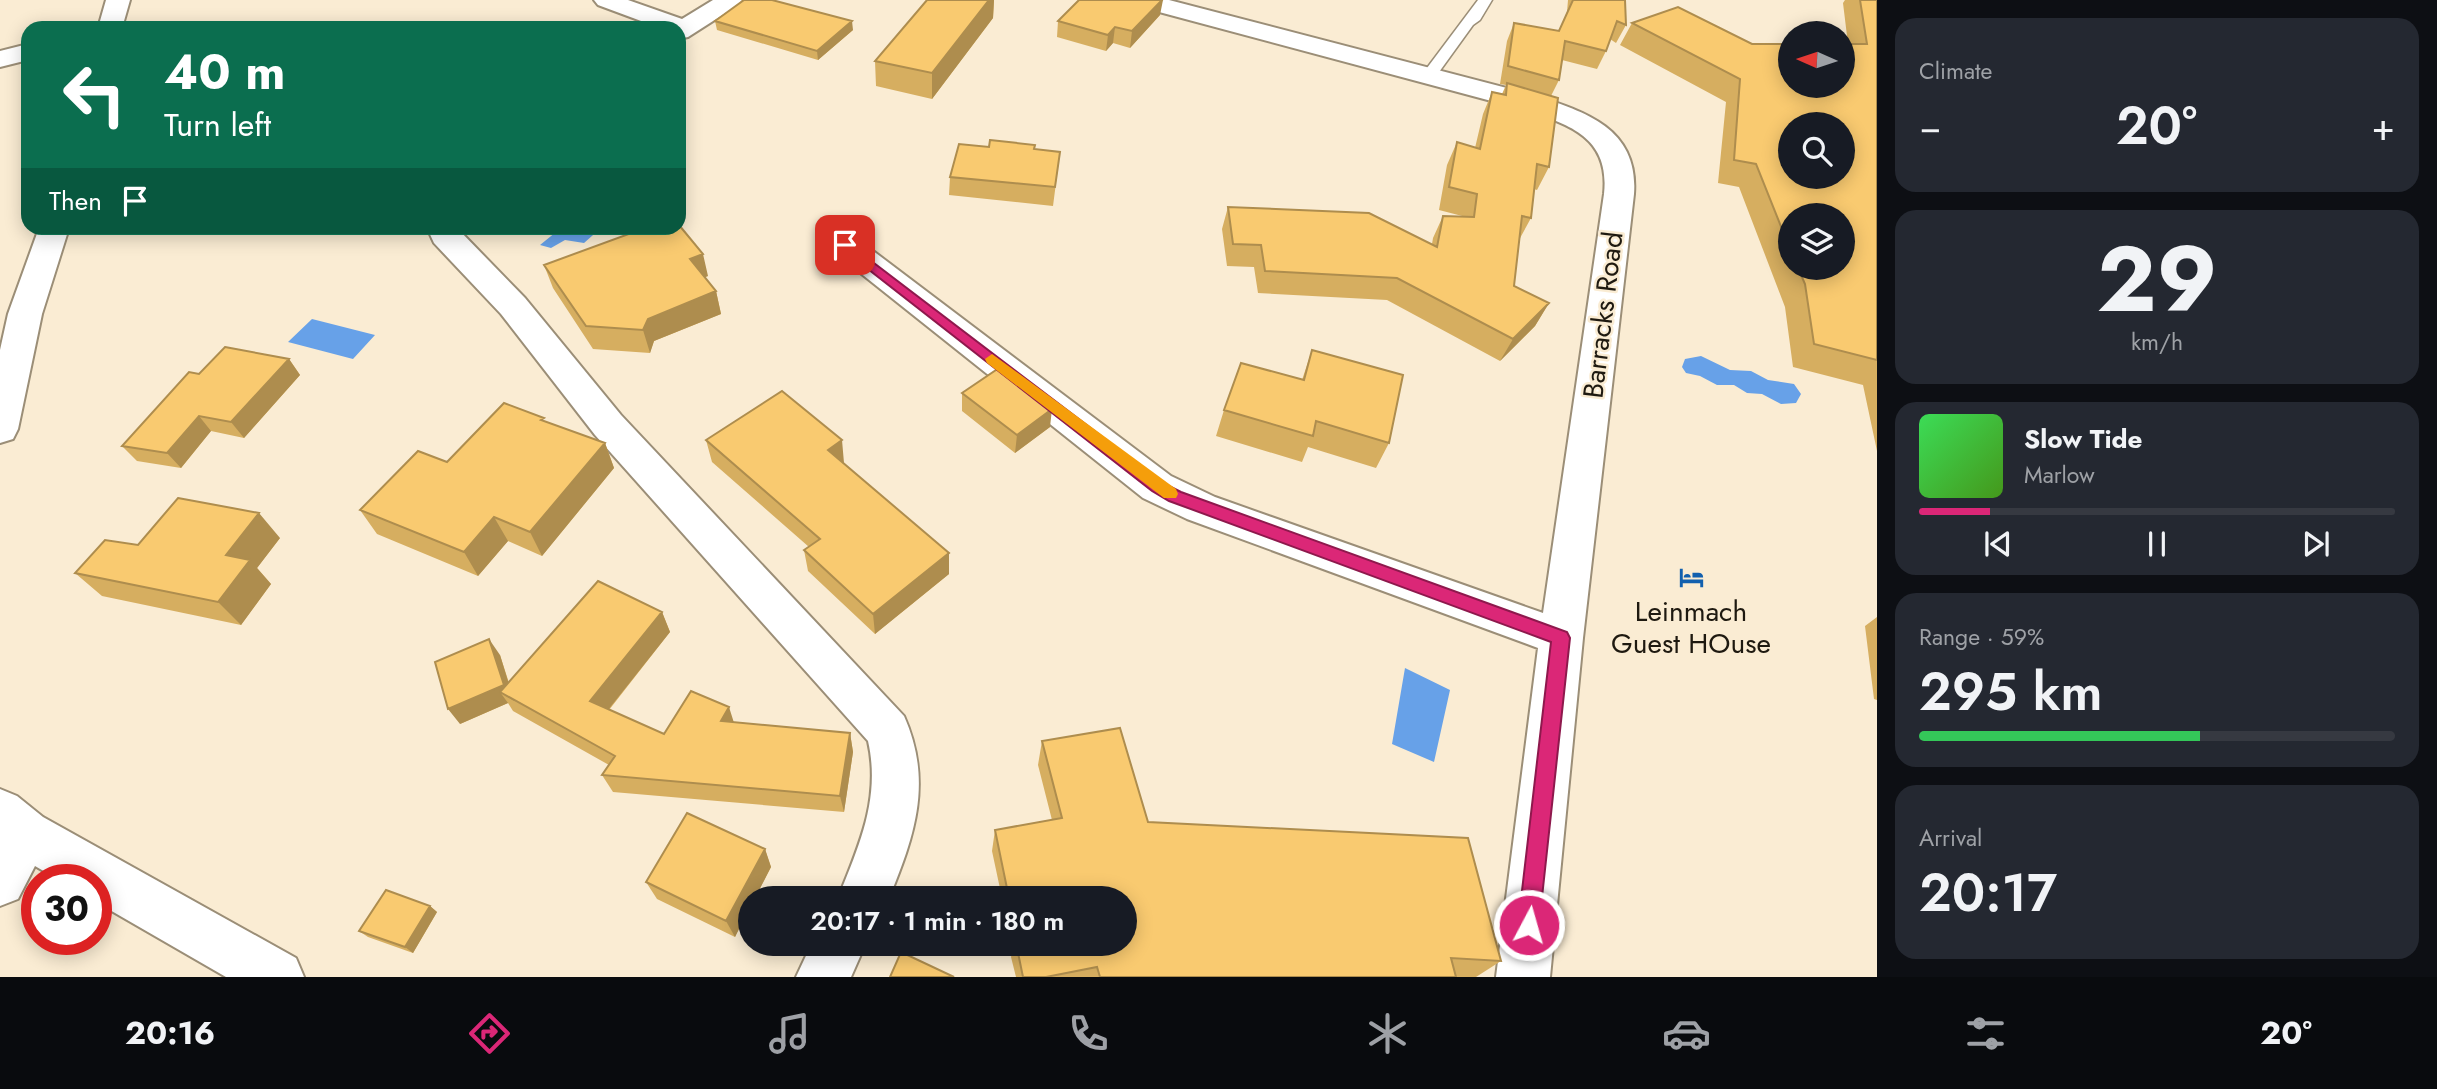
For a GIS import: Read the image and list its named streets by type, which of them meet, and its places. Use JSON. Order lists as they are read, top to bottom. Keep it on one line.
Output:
{"streets":{"street":["Barracks Road"]},"places":{"hotel":["Leinmach Guest HOuse"]},"north":"left","page":{"tile":["Climate",["29","km/h"],["Range · 59%","295 km"],["Arrival","20:17"]],"turn":["40 m","Turn left"],"heat":["−","20°","+"],"then":"Then","song":["Slow Tide","Marlow"],"limit":"30","trip":"20:17 · 1 min · 180 m","tabs":["20:16","20°"]}}
